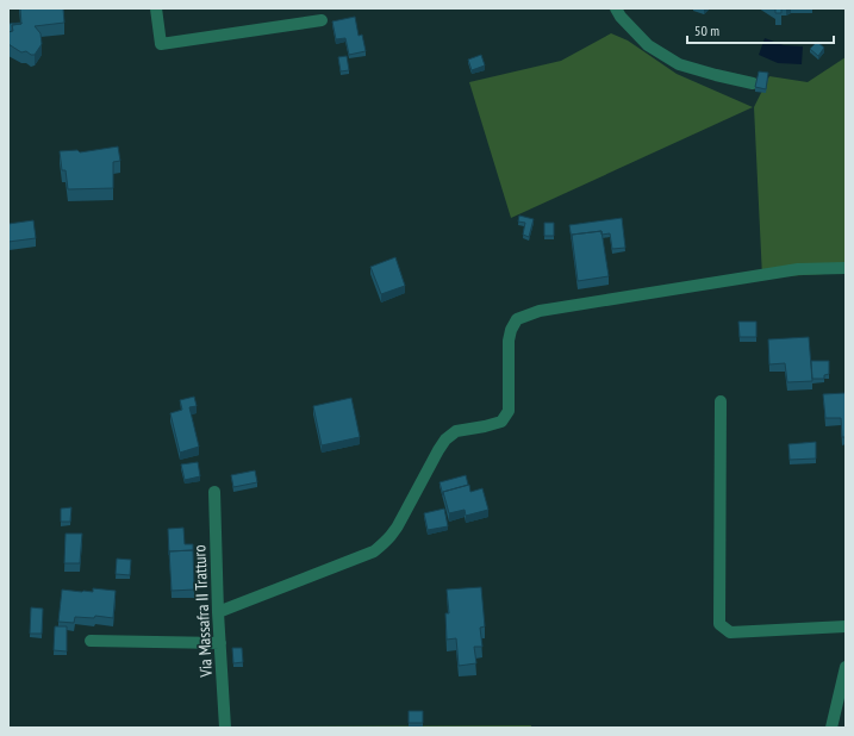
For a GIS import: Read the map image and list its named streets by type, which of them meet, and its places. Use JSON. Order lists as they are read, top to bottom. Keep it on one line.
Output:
{"streets":{"street":["Via Massafra II Tratturo"]},"scale_bar":"50 m"}
